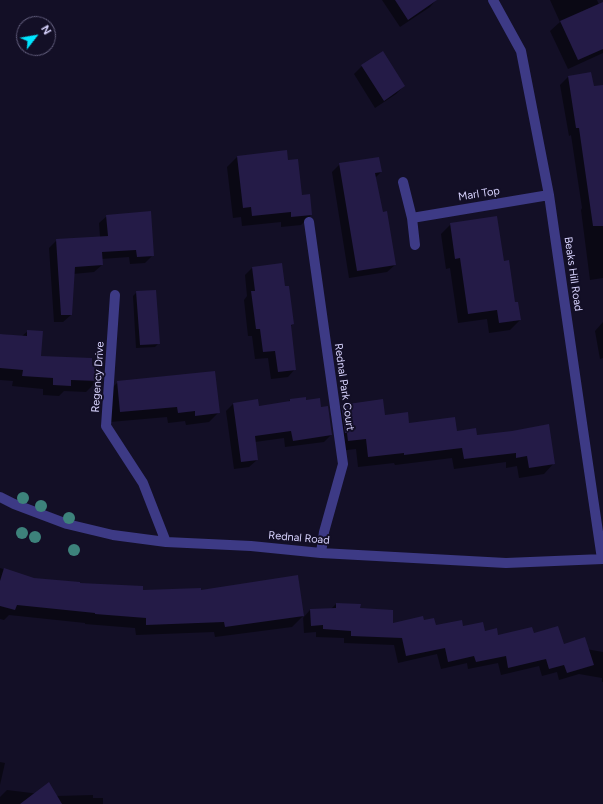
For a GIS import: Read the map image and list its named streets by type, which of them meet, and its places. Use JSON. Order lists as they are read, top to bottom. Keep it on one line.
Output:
{"streets":{"street":["Marl Top","Beaks Hill Road","Regency Drive","Rednal Park Court","Rednal Road"]},"crossings":[["Marl Top","Beaks Hill Road"],["Beaks Hill Road","Rednal Road"],["Regency Drive","Rednal Road"],["Rednal Park Court","Rednal Road"]],"north":"top right"}
